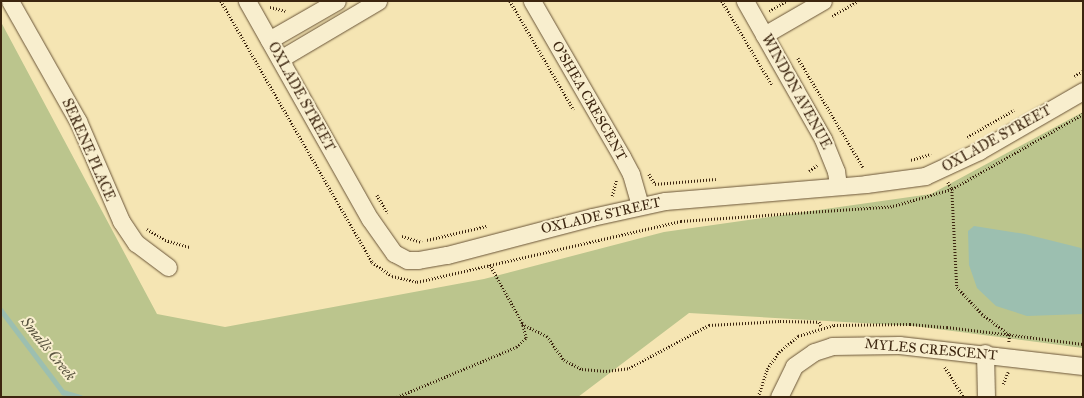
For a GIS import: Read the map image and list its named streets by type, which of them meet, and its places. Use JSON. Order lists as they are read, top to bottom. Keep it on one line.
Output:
{"streets":{"street":["WINDON AVENUE","OXLADE STREET","O'SHEA CRESCENT","SERENE PLACE","MYLES CRESCENT"]},"crossings":[["WINDON AVENUE","OXLADE STREET"],["OXLADE STREET","O'SHEA CRESCENT"]],"water":["Smalls Creek"]}
